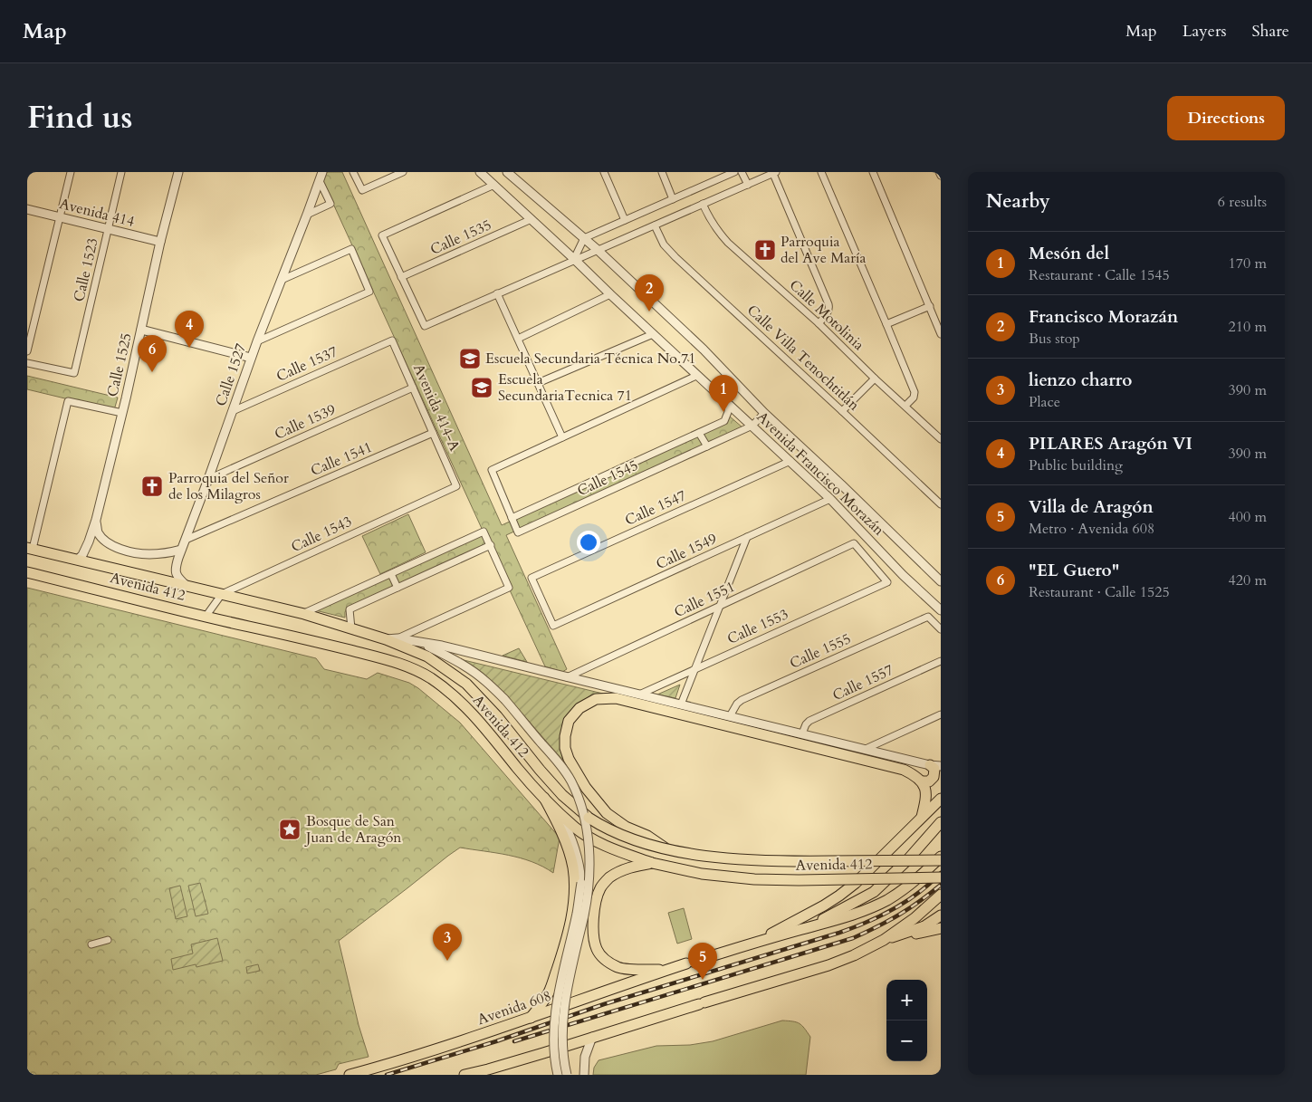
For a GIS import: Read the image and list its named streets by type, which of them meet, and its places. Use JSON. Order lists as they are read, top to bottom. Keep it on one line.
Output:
{"streets":{"main road":["Avenida 412","Avenida 608"],"street":["Avenida 414","Calle 1535","Calle 1523","Calle Motolinia","Calle Villa Tenochtitlán","Calle 1537","Calle 1525","Calle 1527","Avenida 414-A","Calle 1539","Calle 1541","Avenida Francisco Morazán","Calle 1545","Calle 1547","Calle 1543","Calle 1549","Calle 1551","Calle 1553","Calle 1555","Calle 1557"]},"crossings":[["Avenida 414","Calle 1523"],["Avenida 414","Calle 1525"],["Calle 1535","Avenida Francisco Morazán"],["Calle 1537","Calle 1527"],["Calle 1537","Avenida 414-A"],["Calle 1525","Avenida 412"],["Calle 1527","Calle 1539"],["Calle 1527","Calle 1541"],["Calle 1527","Avenida 412"],["Avenida 414-A","Calle 1539"],["Avenida 414-A","Calle 1541"],["Avenida 414-A","Calle 1543"],["Avenida Francisco Morazán","Calle 1545"],["Avenida Francisco Morazán","Calle 1547"],["Avenida Francisco Morazán","Calle 1549"],["Calle 1547","Calle 1549"],["Calle 1543","Avenida 412"],["Avenida 412","Calle 1551"],["Avenida 412","Calle 1553"],["Avenida 412","Calle 1555"],["Avenida 412","Calle 1557"],["Calle 1551","Calle 1553"]],"places":{"church":["Parroquia del Ave María","Parroquia del Señor de los Milagros"],"school or university":["Escuela Secundaria Técnica No.71","Escuela SecundariaTecnica 71"],"place":["Bosque de San Juan de Aragón"]},"page":{"header":"Map","nav":["Map","Layers","Share"],"title":"Find us","buttons":"Directions","heading":["Nearby","6 results"],"list":[{"mark":"1","name":"Mesón del","note":"Restaurant · Calle 1545","value":"170 m"},{"mark":"2","name":"Francisco Morazán","note":"Bus stop","value":"210 m"},{"mark":"3","name":"lienzo charro","note":"Place","value":"390 m"},{"mark":"4","name":"PILARES Aragón VI","note":"Public building","value":"390 m"},{"mark":"5","name":"Villa de Aragón","note":"Metro · Avenida 608","value":"400 m"},{"mark":"6","name":"\"EL Guero\"","note":"Restaurant · Calle 1525","value":"420 m"}],"pins":["2","4","6","1","3","5"],"map_buttons":["+","−"]}}
